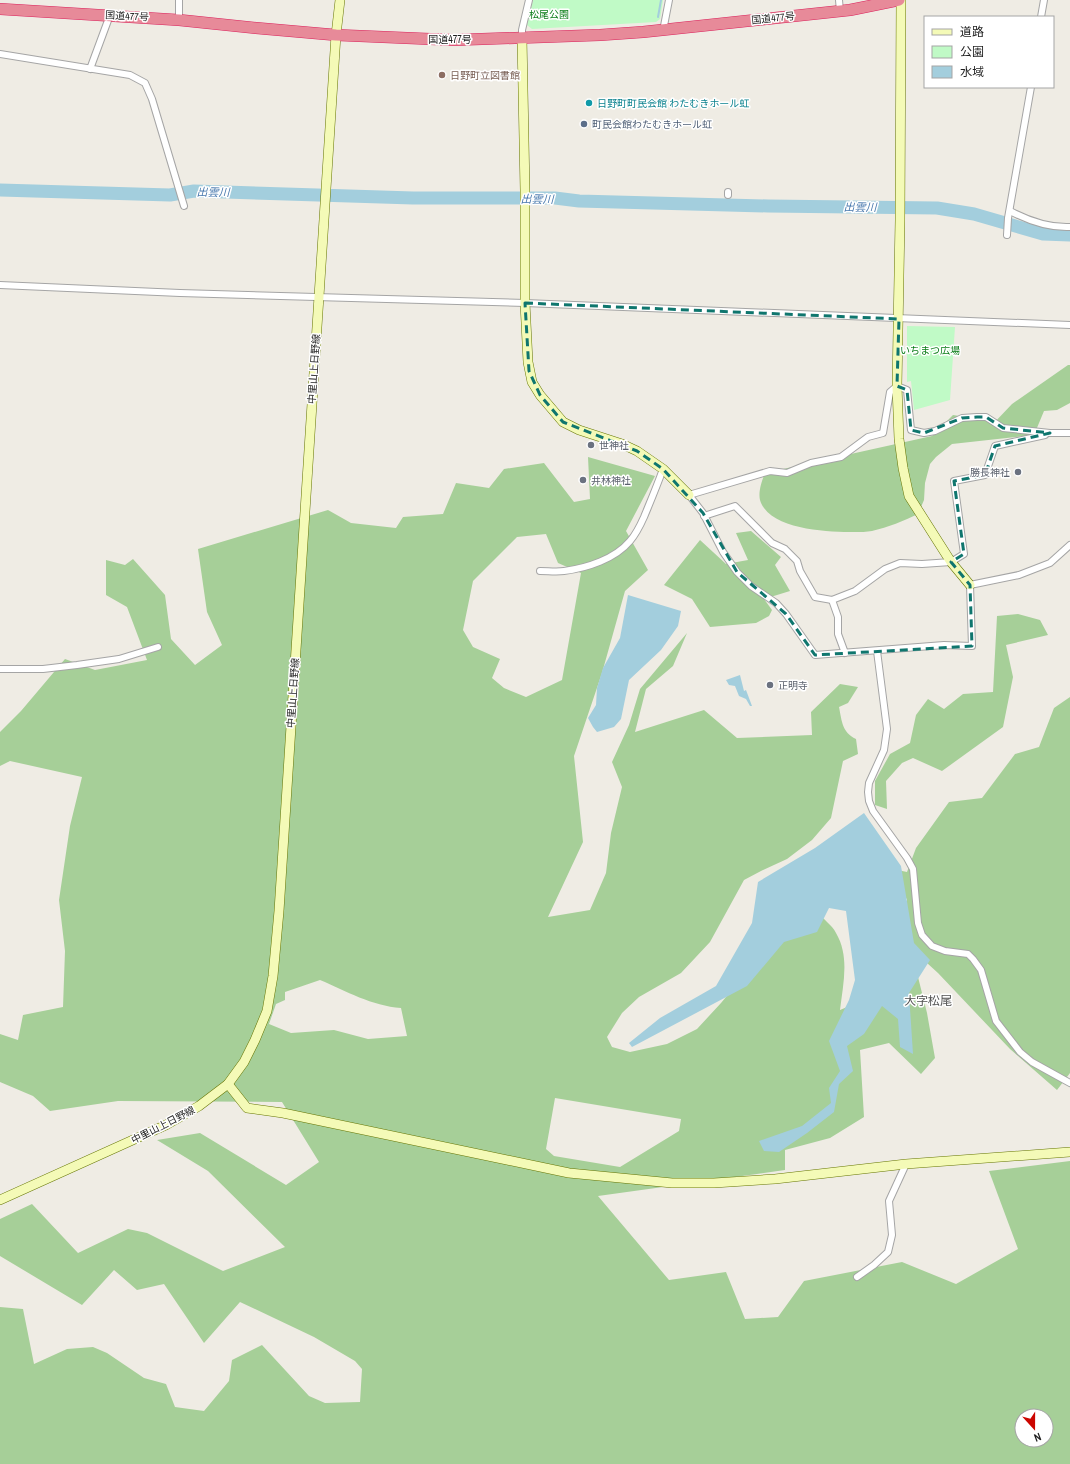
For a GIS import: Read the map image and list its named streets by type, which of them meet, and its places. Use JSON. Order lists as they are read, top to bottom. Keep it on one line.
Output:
{"streets":{"highway":["国道477号"],"street":["中里山上日野線"]},"crossings":[["国道477号","中里山上日野線"]],"districts":["大字松尾"],"water":["出雲川"],"parks":["松尾公園","いちまつ広場"],"places":["日野町立図書館","日野町町民会館 わたむきホール虹","町民会館わたむきホール虹","世神社","勝長神社","井林神社","正明寺"],"legend":["道路","公園","水域"],"north":"bottom"}
